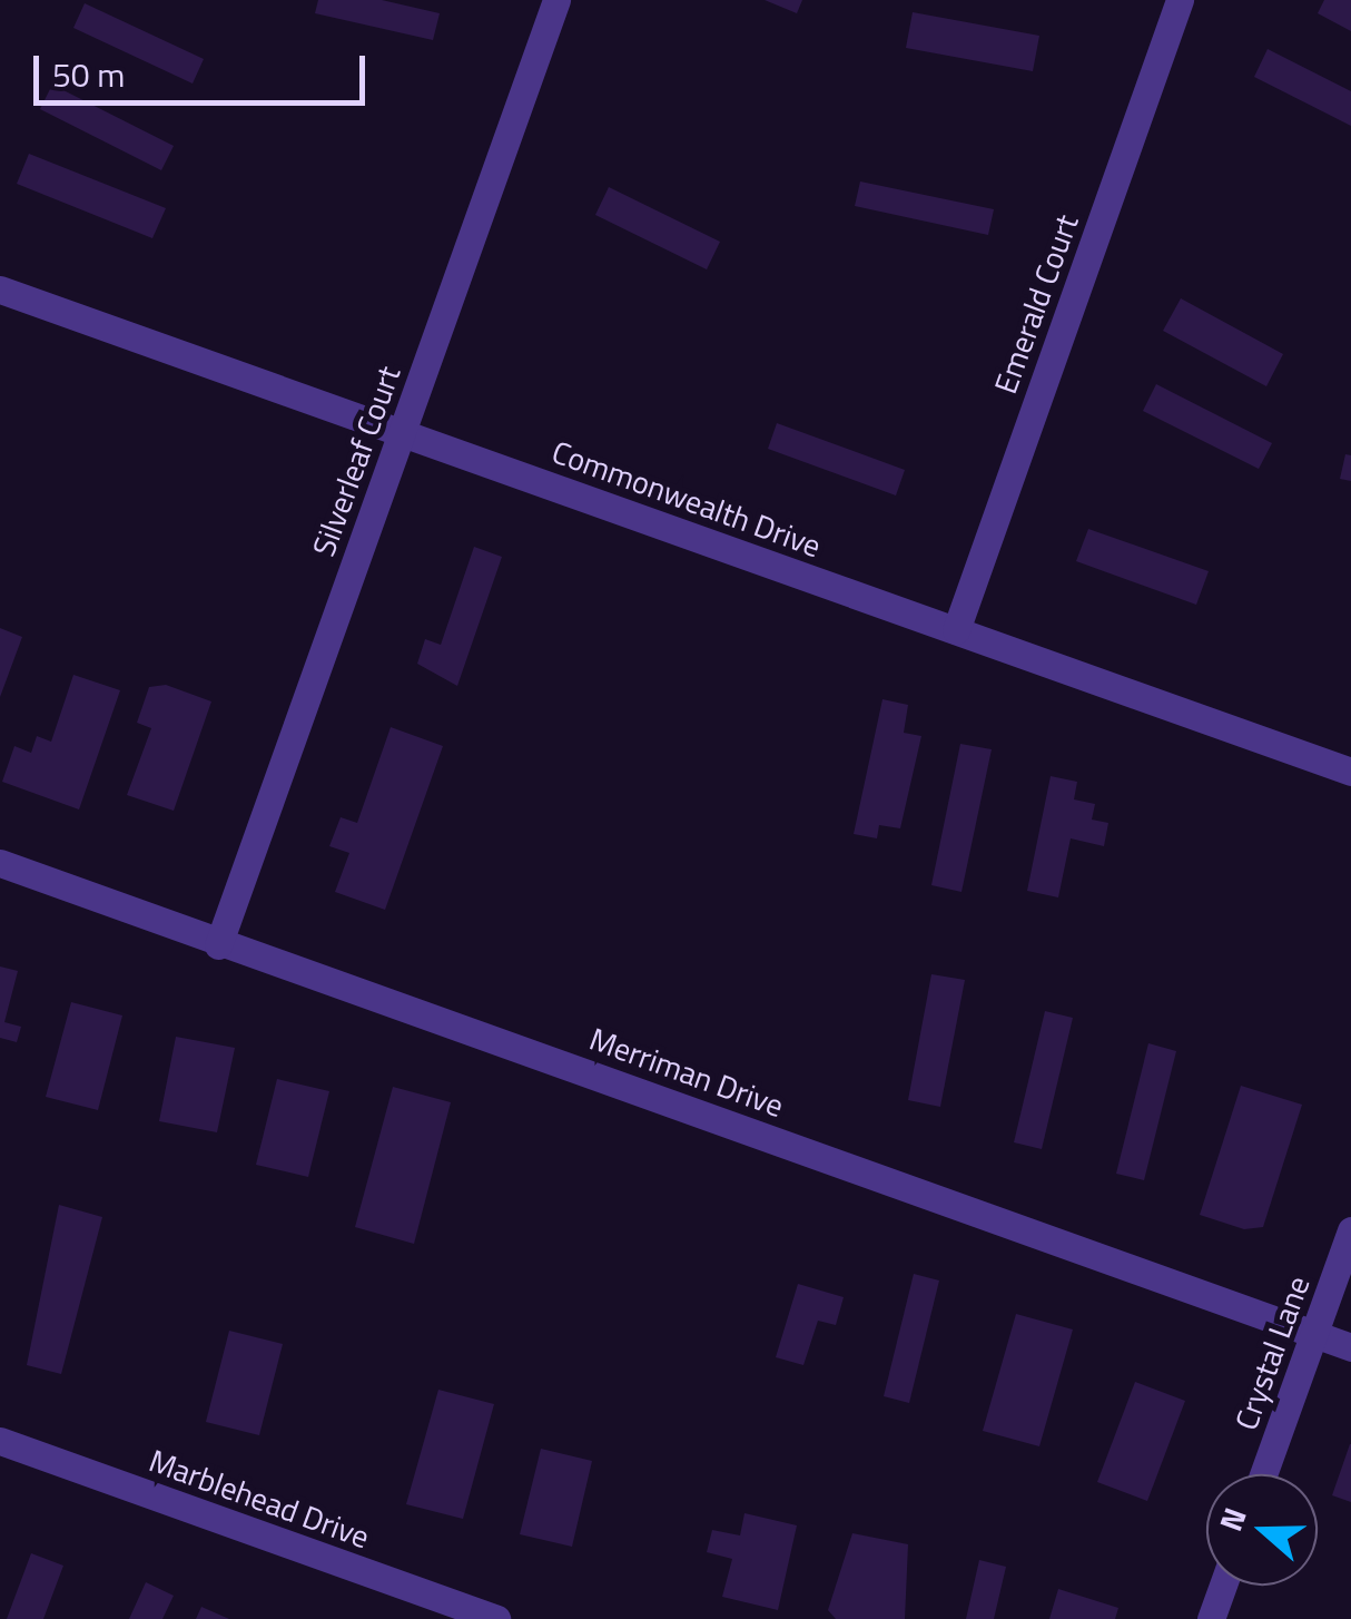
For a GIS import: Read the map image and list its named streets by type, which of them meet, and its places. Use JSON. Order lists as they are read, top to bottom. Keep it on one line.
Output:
{"streets":{"street":["Emerald Court","Silverleaf Court","Commonwealth Drive","Merriman Drive","Crystal Lane","Marblehead Drive"]},"crossings":[["Emerald Court","Commonwealth Drive"],["Silverleaf Court","Commonwealth Drive"],["Silverleaf Court","Merriman Drive"],["Merriman Drive","Crystal Lane"]],"scale_bar":"50 m","north":"left"}
